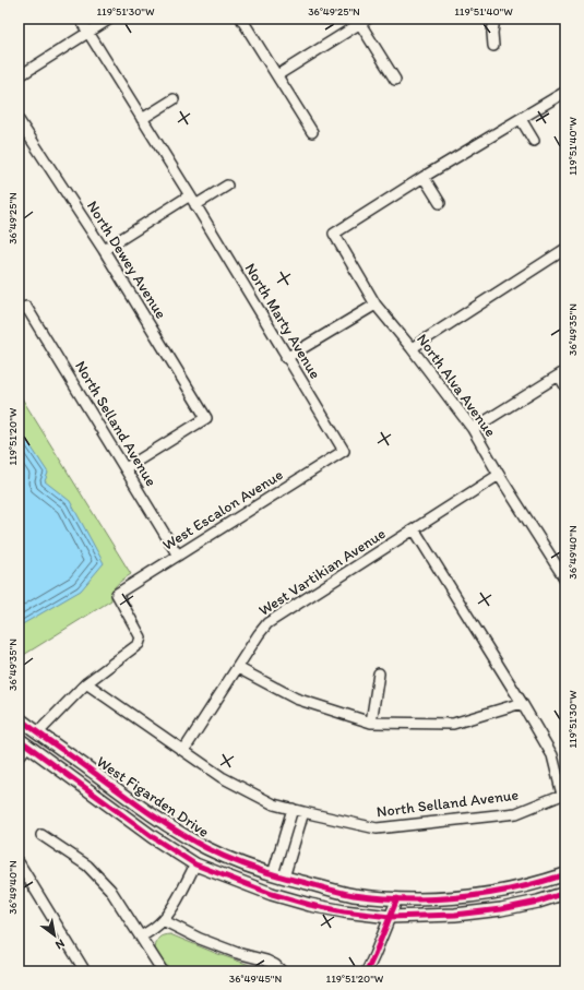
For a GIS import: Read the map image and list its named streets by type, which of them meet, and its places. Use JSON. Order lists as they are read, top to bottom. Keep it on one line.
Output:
{"streets":{"main road":["West Figarden Drive"],"street":["North Dewey Avenue","North Marty Avenue","North Alva Avenue","North Selland Avenue","West Escalon Avenue","West Vartikian Avenue"]},"crossings":[["North Dewey Avenue","North Selland Avenue"],["North Marty Avenue","West Escalon Avenue"],["North Alva Avenue","West Vartikian Avenue"],["North Selland Avenue","West Escalon Avenue"],["North Selland Avenue","West Vartikian Avenue"]],"north":"bottom right","coordinates":["119°51'30\"W","36°49'25\"N","119°51'40\"W","36°49'35\"N","119°51'20\"W","36°49'40\"N","36°49'45\"N"]}
